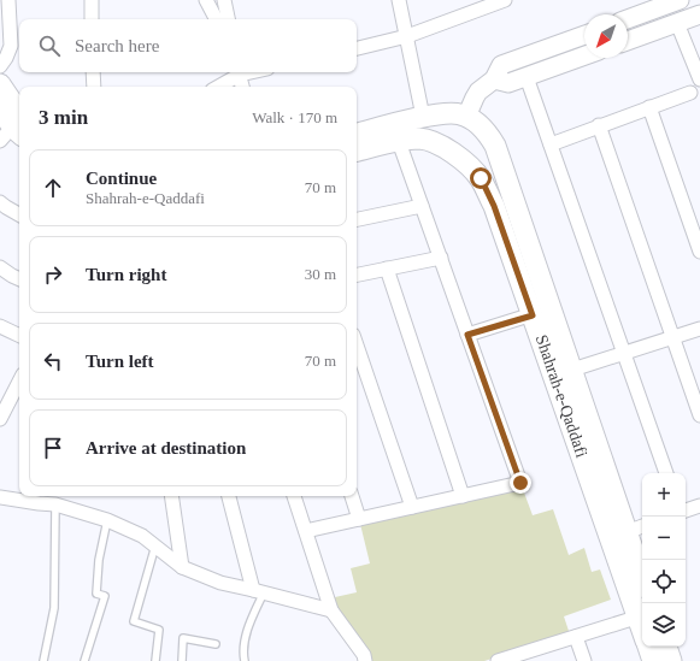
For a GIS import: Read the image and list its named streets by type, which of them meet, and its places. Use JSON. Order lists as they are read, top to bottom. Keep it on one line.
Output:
{"streets":{"main road":["Shahrah-e-Qaddafi"]},"north":"bottom left","page":{"search":"Search here","heading":["3 min","Walk · 170 m"],"list":[["Continue","Shahrah-e-Qaddafi","70 m"],["Turn right","30 m"],["Turn left","70 m"],"Arrive at destination"],"map_buttons":["+","−"]}}
